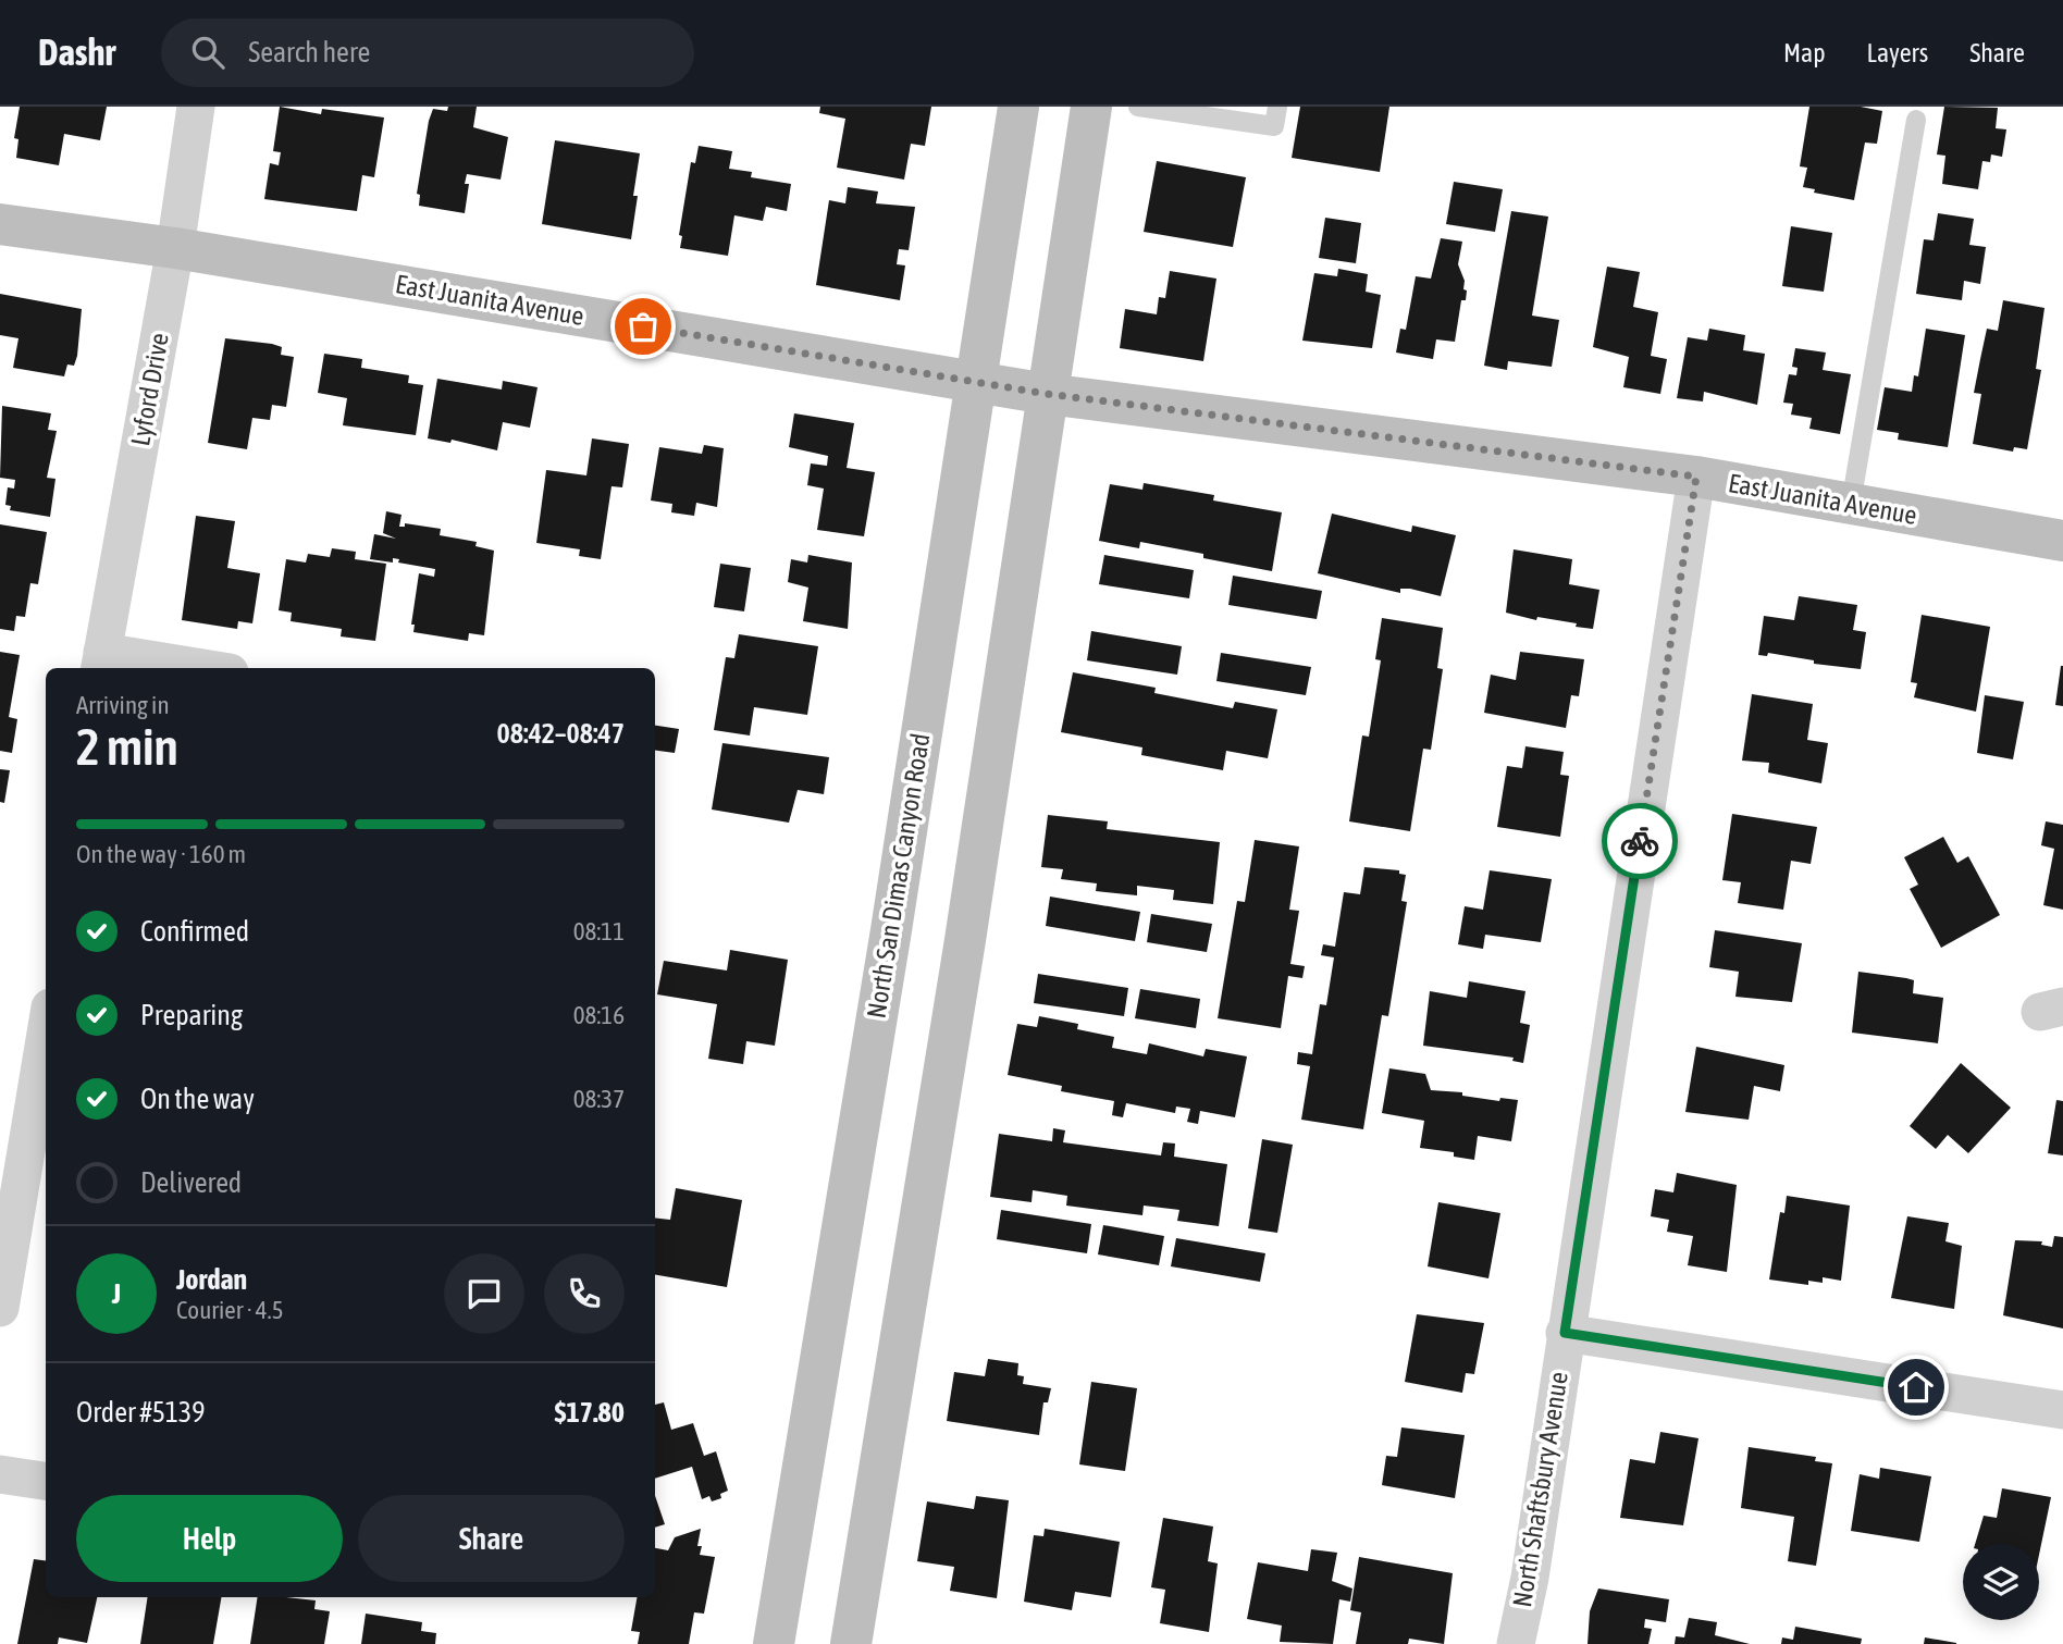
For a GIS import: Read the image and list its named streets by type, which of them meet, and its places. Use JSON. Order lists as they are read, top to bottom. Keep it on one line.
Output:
{"streets":{"main road":["East Juanita Avenue","North San Dimas Canyon Road"],"street":["Lyford Drive","North Shaftsbury Avenue"]},"crossings":[["East Juanita Avenue","Lyford Drive"],["East Juanita Avenue","North San Dimas Canyon Road"],["East Juanita Avenue","North Shaftsbury Avenue"]],"page":{"header":"Dashr","search":"Search here","nav":["Map","Layers","Share"],"heading":["2 min","Arriving in","08:42–08:47"],"panel":["Jordan","Courier · 4.5","Order #5139","$17.80"],"bar":"On the way · 160 m","list":[["Confirmed","08:11"],["Preparing","08:16"],["On the way","08:37"],"Delivered"],"round":"J","buttons":["Help","Share"]}}
